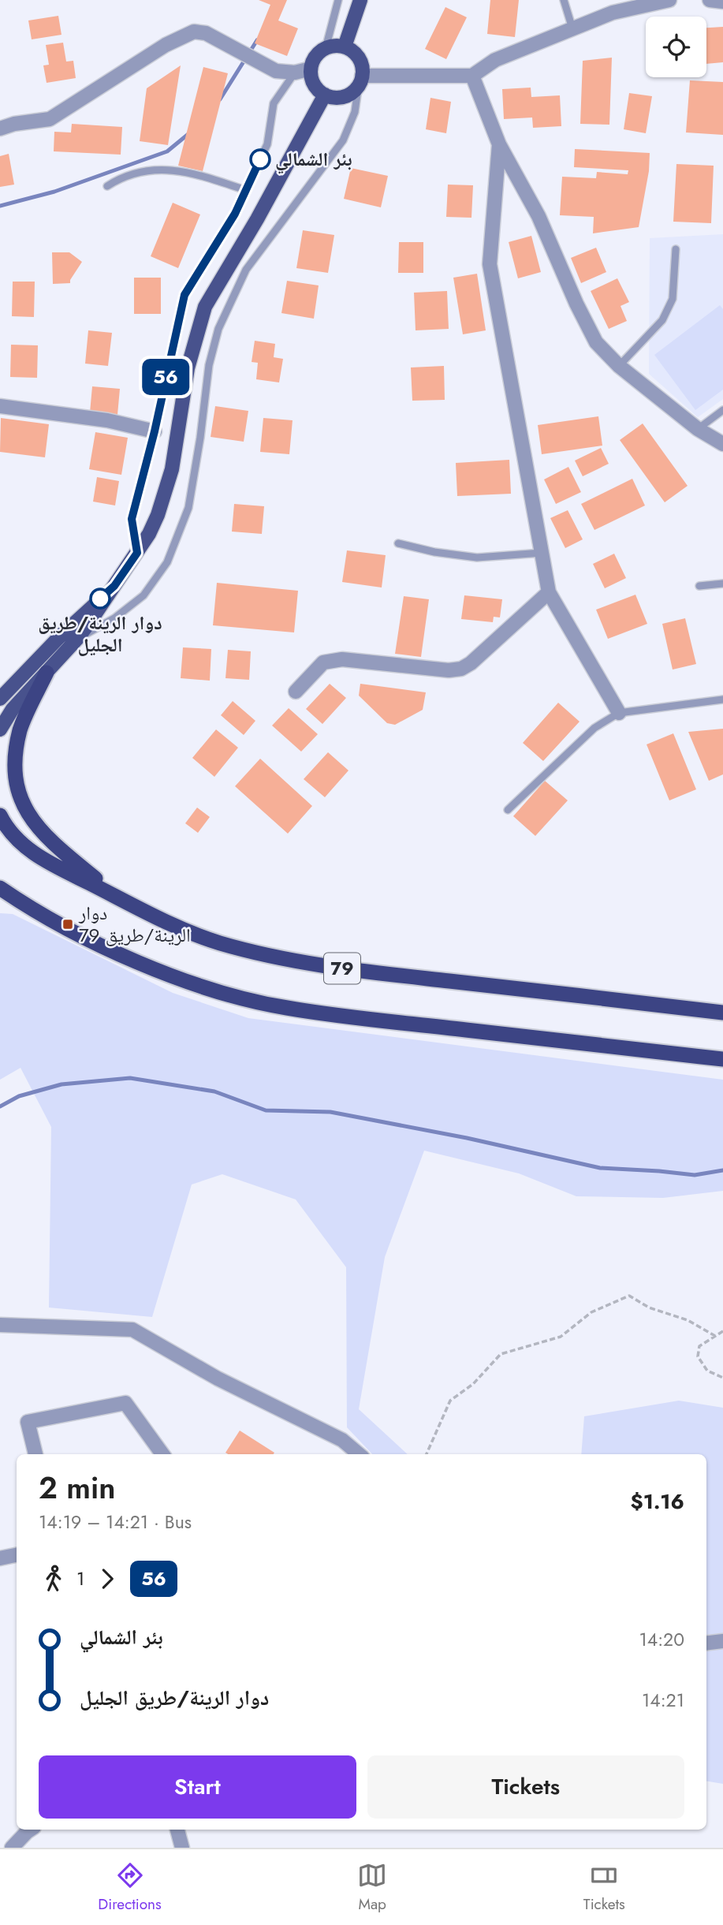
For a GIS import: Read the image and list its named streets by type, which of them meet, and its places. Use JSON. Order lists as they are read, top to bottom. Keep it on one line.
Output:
{"streets":{"highway":["79"]},"places":{"other":["بئر الشمالي","دوار الرينة/طريق الجليل"],"transit":["دوار الرينة/طريق 79"]},"lines":["bus line 56"],"page":{"on_map":"56","heading":["2 min","14:19 – 14:21 · Bus","$1.16"],"legs":["1","56"],"list":[{"name":"بئر الشمالي","value":"14:20"},{"name":"دوار الرينة/طريق الجليل","value":"14:21"}],"buttons":["Start","Tickets"],"tabs":["Directions","Map","Tickets"]}}
